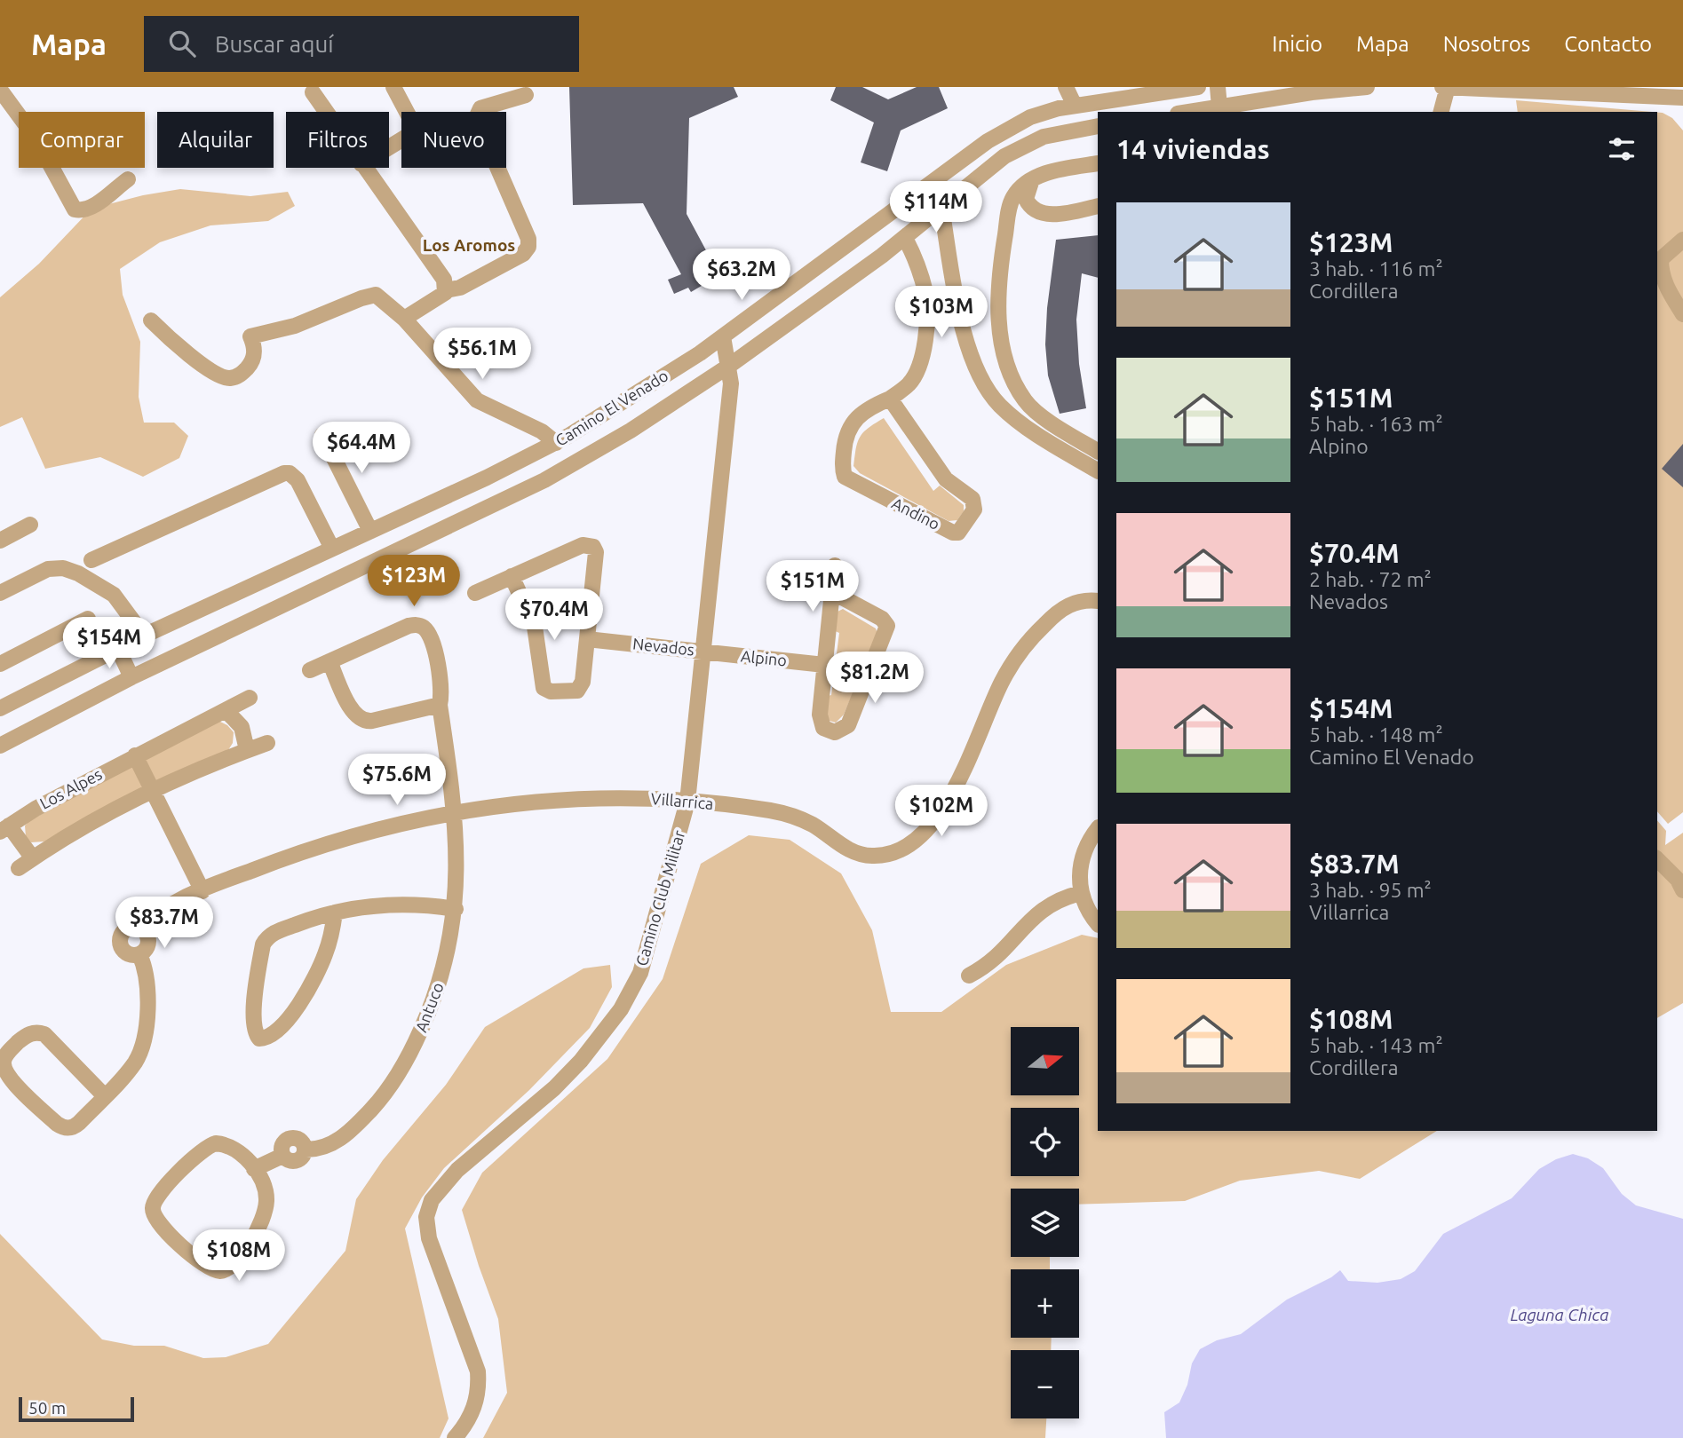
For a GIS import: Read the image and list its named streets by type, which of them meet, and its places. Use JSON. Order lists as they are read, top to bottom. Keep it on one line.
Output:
{"streets":{"street":["Camino El Venado","Andino","Nevados","Alpino","Los Alpes","Villarrica","Camino Club Militar","Antuco"]},"crossings":[["Camino El Venado","Andino"],["Camino El Venado","Camino Club Militar"],["Nevados","Alpino"],["Nevados","Camino Club Militar"],["Alpino","Camino Club Militar"],["Villarrica","Camino Club Militar"],["Villarrica","Antuco"]],"districts":["Los Aromos"],"water":["Laguna Chica"],"scale_bar":"50 m","north":"right","page":{"header":"Mapa","search":"Buscar aquí","nav":["Inicio","Mapa","Nosotros","Contacto"],"chip":["Comprar","Alquilar","Filtros","Nuevo"],"heading":"14 viviendas","price":["$114M","$63.2M","$103M","$56.1M","$64.4M","$123M","$151M","$70.4M","$154M","$81.2M","$75.6M","$102M","$83.7M","$108M"],"list":[{"name":"$123M","note":"3 hab. · 116 m² · Cordillera"},{"name":"$151M","note":"5 hab. · 163 m² · Alpino"},{"name":"$70.4M","note":"2 hab. · 72 m² · Nevados"},{"name":"$154M","note":"5 hab. · 148 m² · Camino El Venado"},{"name":"$83.7M","note":"3 hab. · 95 m² · Villarrica"},{"name":"$108M","note":"5 hab. · 143 m² · Cordillera"}],"map_buttons":["+","−"],"scale":"50 m"}}
